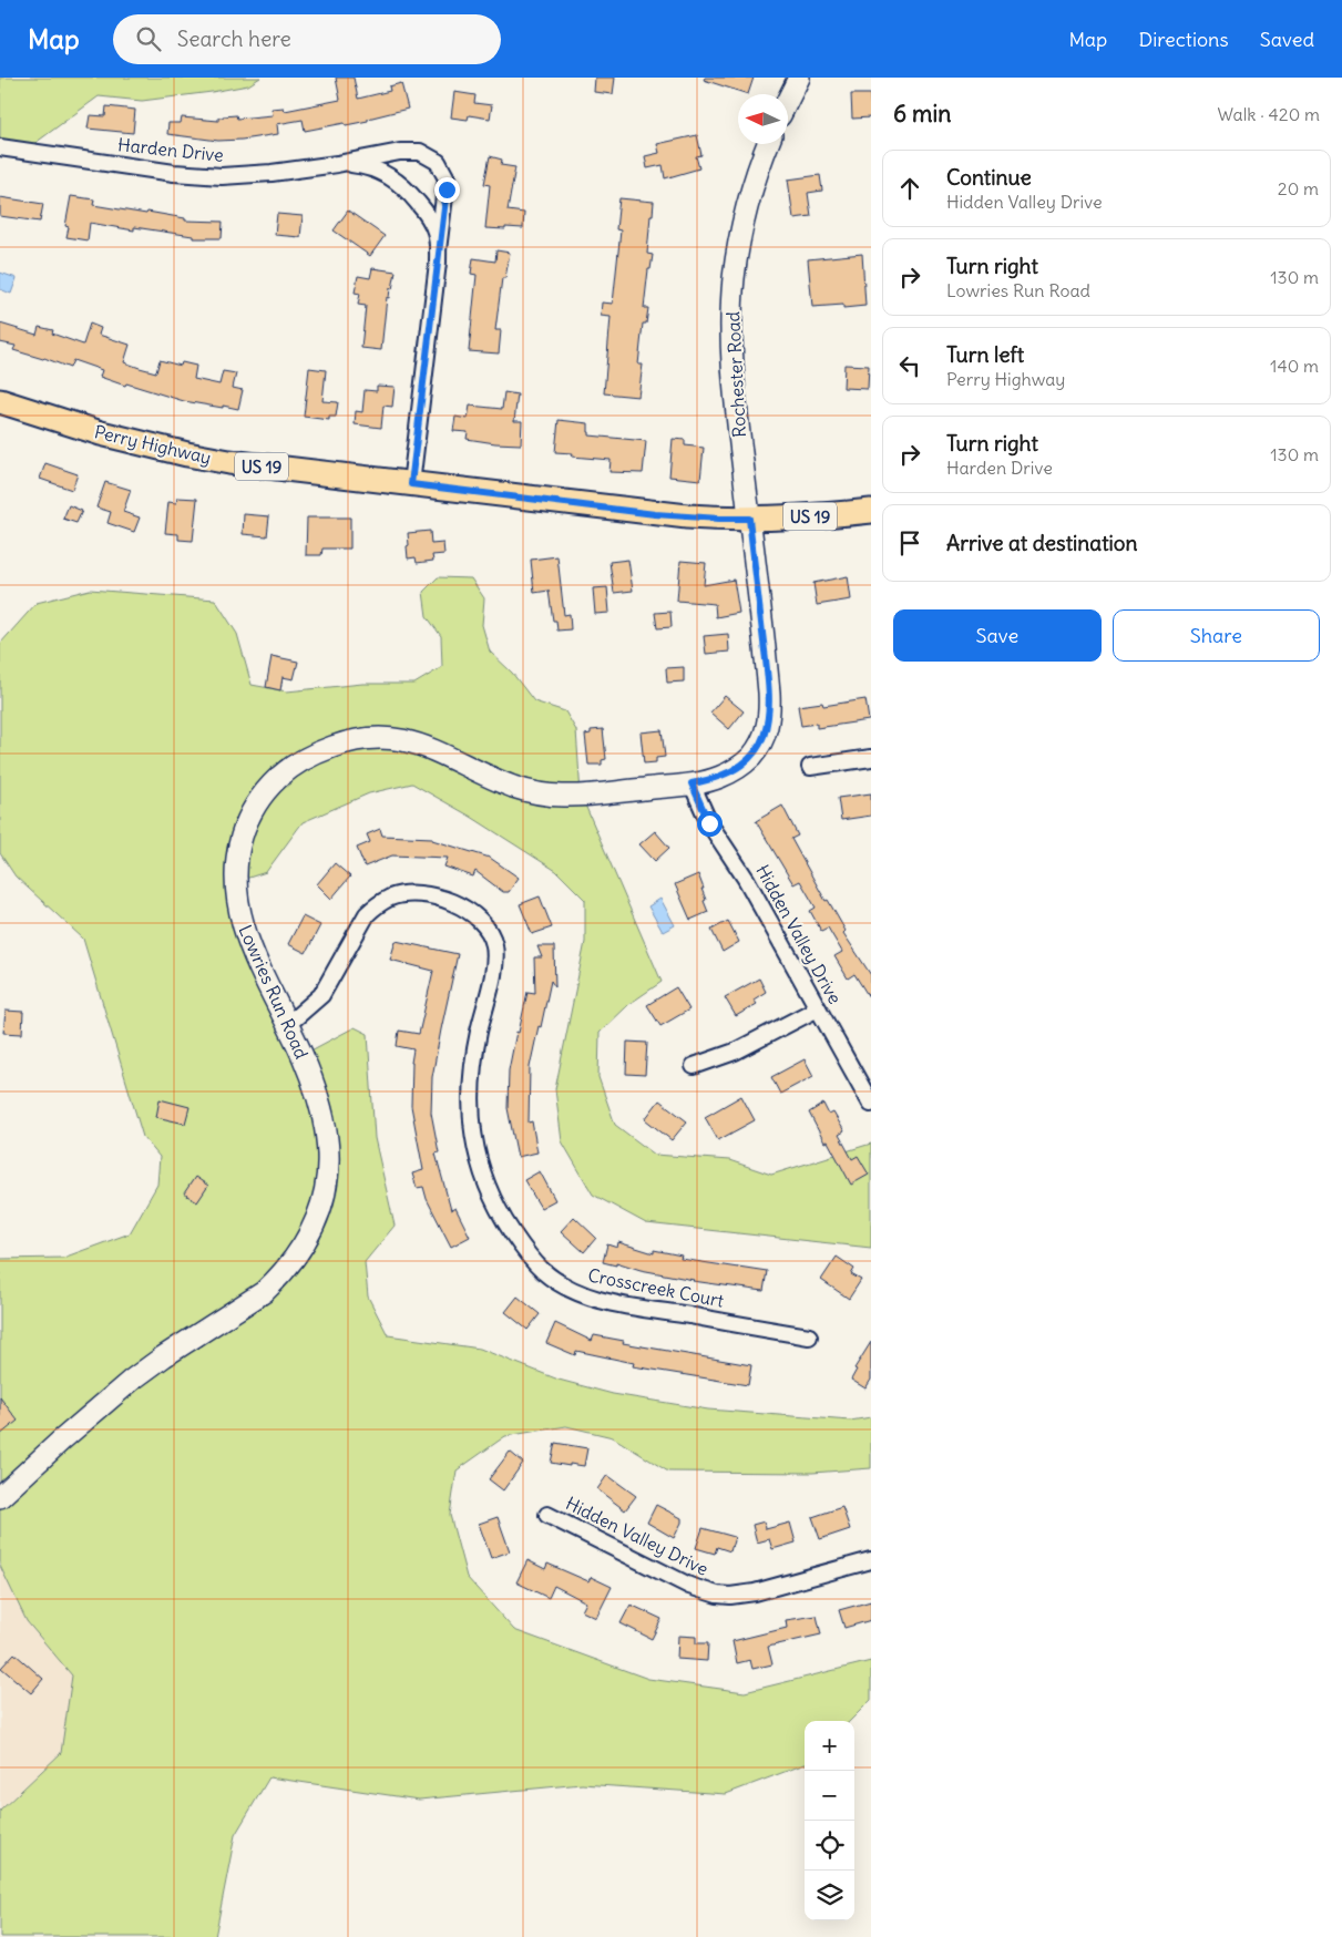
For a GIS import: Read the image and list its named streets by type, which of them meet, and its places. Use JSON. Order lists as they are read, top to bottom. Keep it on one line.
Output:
{"streets":{"main road":["Perry Highway","US 19"],"street":["Harden Drive","Rochester Road","Hidden Valley Drive","Lowries Run Road","Crosscreek Court"]},"crossings":[["Harden Drive","Perry Highway"],["Rochester Road","Perry Highway"],["Rochester Road","Lowries Run Road"],["Perry Highway","Lowries Run Road"],["Hidden Valley Drive","Lowries Run Road"],["Lowries Run Road","Crosscreek Court"]],"north":"left","page":{"header":"Map","search":"Search here","nav":["Map","Directions","Saved"],"heading":["6 min","Walk · 420 m"],"list":[["Continue","Hidden Valley Drive","20 m"],["Turn right","Lowries Run Road","130 m"],["Turn left","Perry Highway","140 m"],["Turn right","Harden Drive","130 m"],"Arrive at destination"],"buttons":["Save","Share"],"map_buttons":["+","−"]}}
